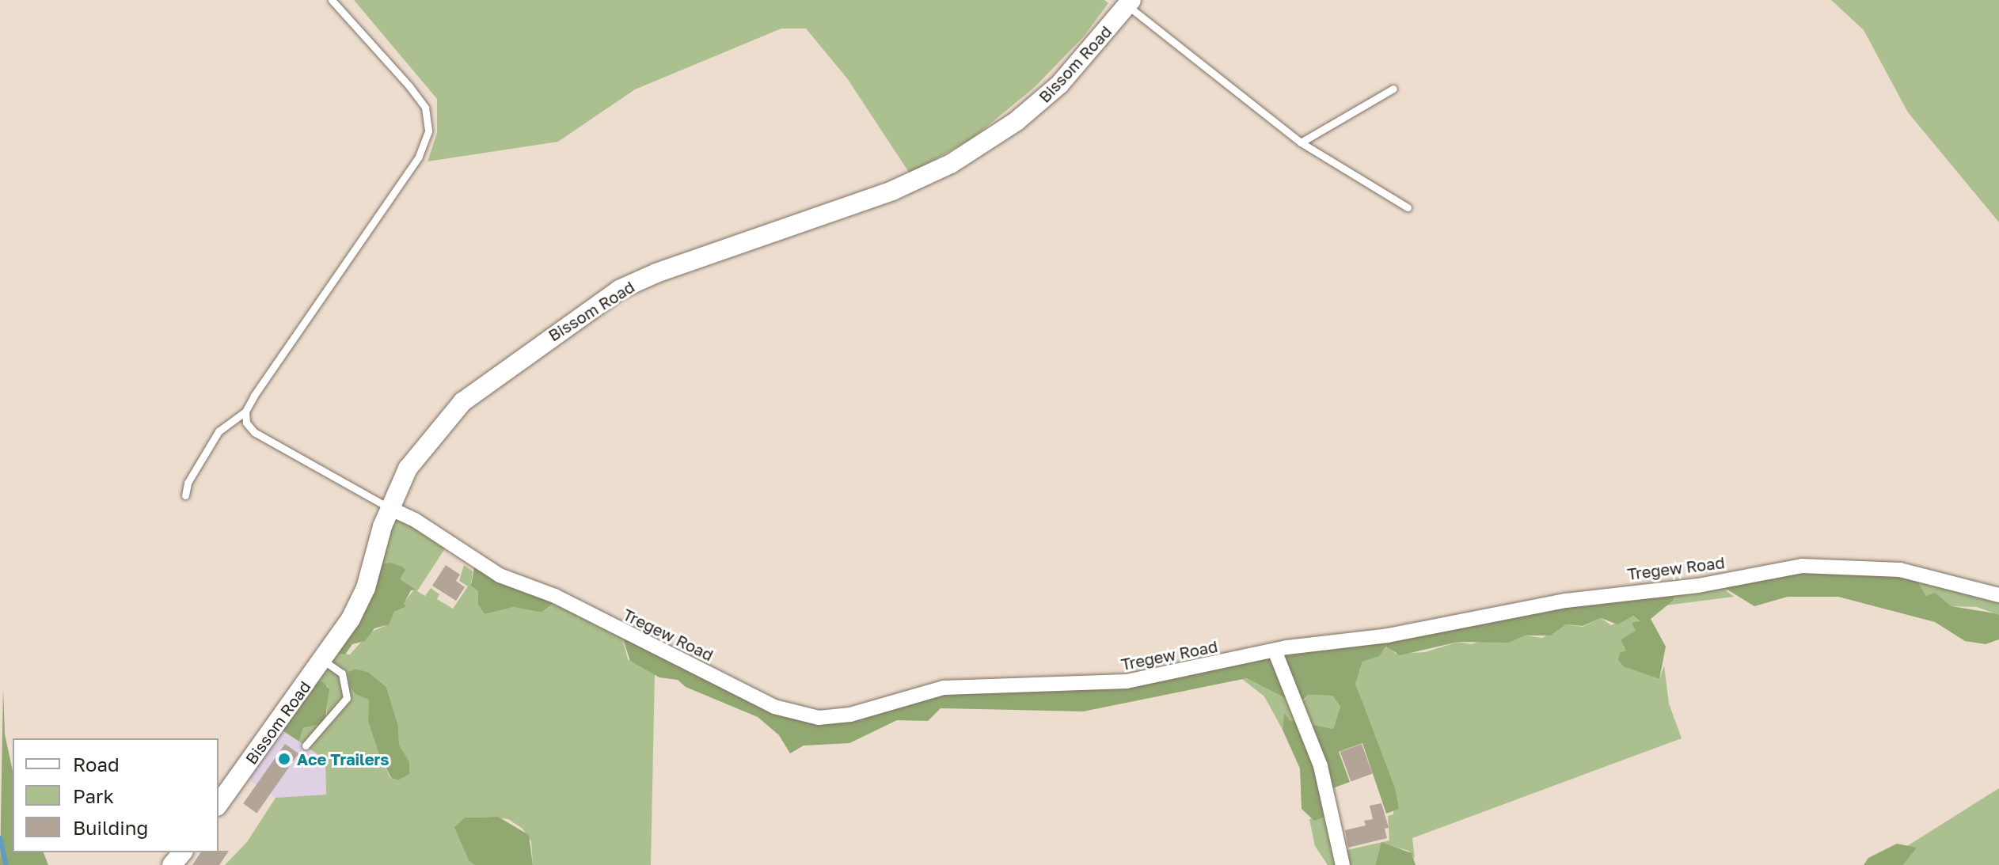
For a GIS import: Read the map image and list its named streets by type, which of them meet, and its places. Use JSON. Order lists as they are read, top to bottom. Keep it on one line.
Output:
{"streets":{"street":["Bissom Road","Tregew Road"]},"crossings":[["Bissom Road","Tregew Road"]],"places":["Ace Trailers"],"legend":["Road","Park","Building"]}
